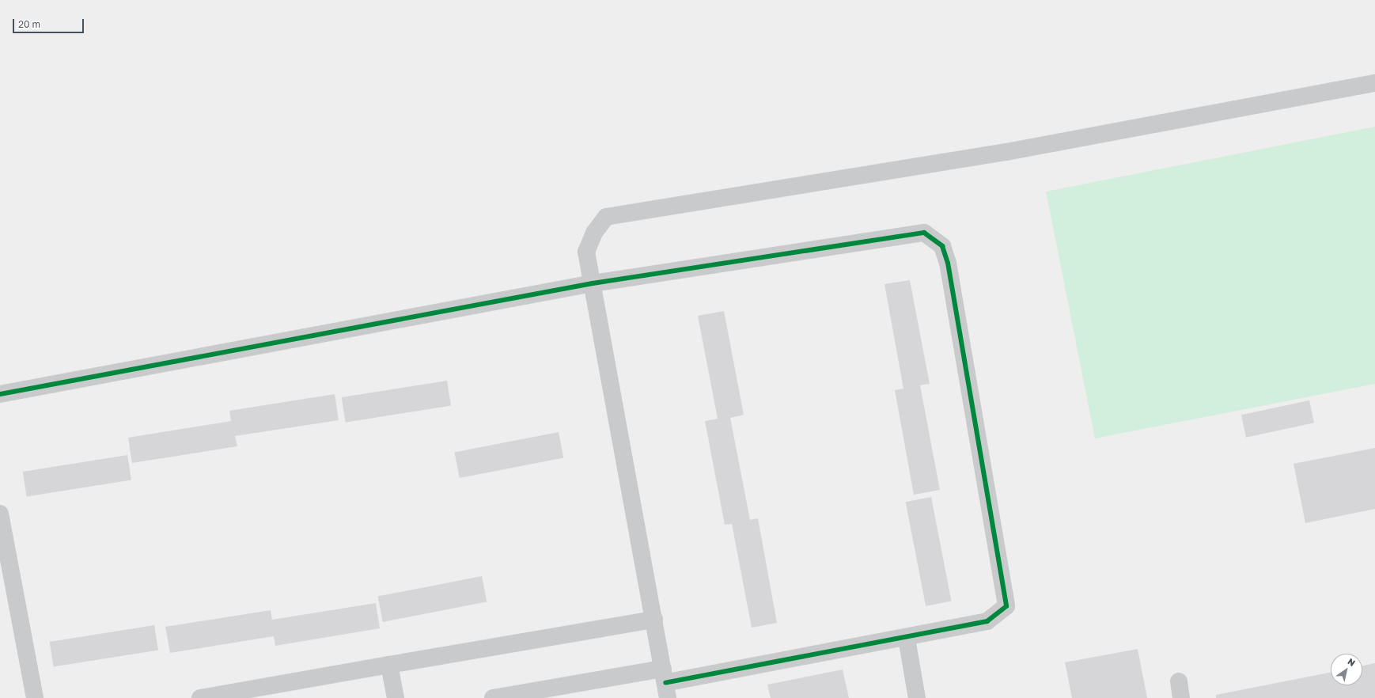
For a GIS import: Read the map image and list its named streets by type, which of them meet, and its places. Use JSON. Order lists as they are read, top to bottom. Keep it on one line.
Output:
{"scale_bar":"20 m","north":"top right"}
